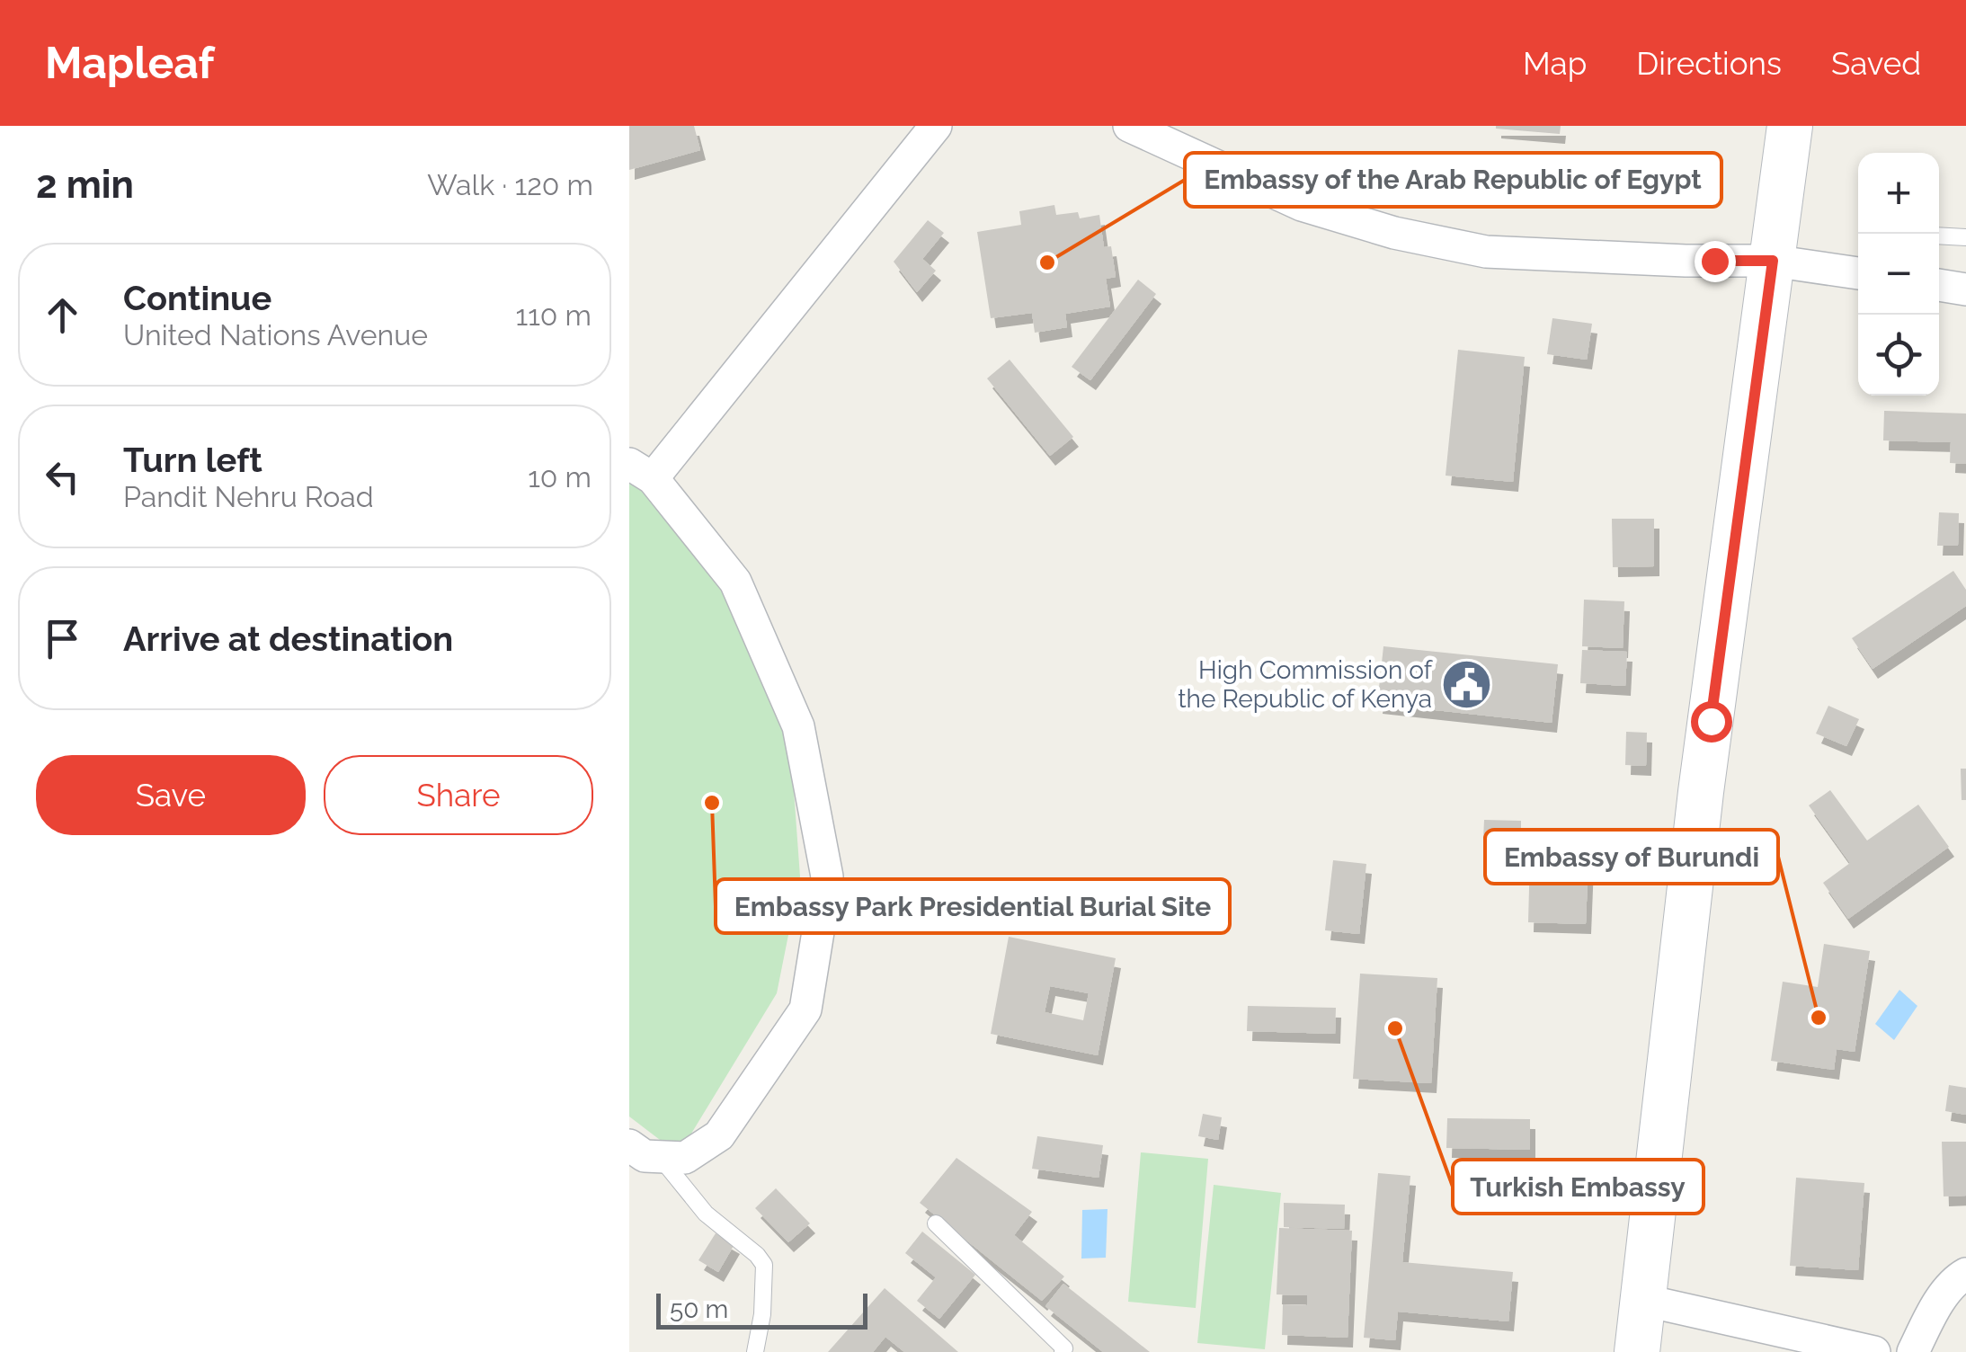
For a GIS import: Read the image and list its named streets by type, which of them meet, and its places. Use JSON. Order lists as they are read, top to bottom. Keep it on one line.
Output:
{"places":{"other":["Embassy of the Arab Republic of Egypt","Embassy Park Presidential Burial Site","Embassy of Burundi","Turkish Embassy"],"public building":["High Commission of the Republic of Kenya"]},"scale_bar":"50 m","page":{"header":"Mapleaf","nav":["Map","Directions","Saved"],"heading":["2 min","Walk · 120 m"],"map_buttons":["+","−"],"list":[["Continue","United Nations Avenue","110 m"],["Turn left","Pandit Nehru Road","10 m"],"Arrive at destination"],"buttons":["Save","Share"],"scale":"50 m"}}
